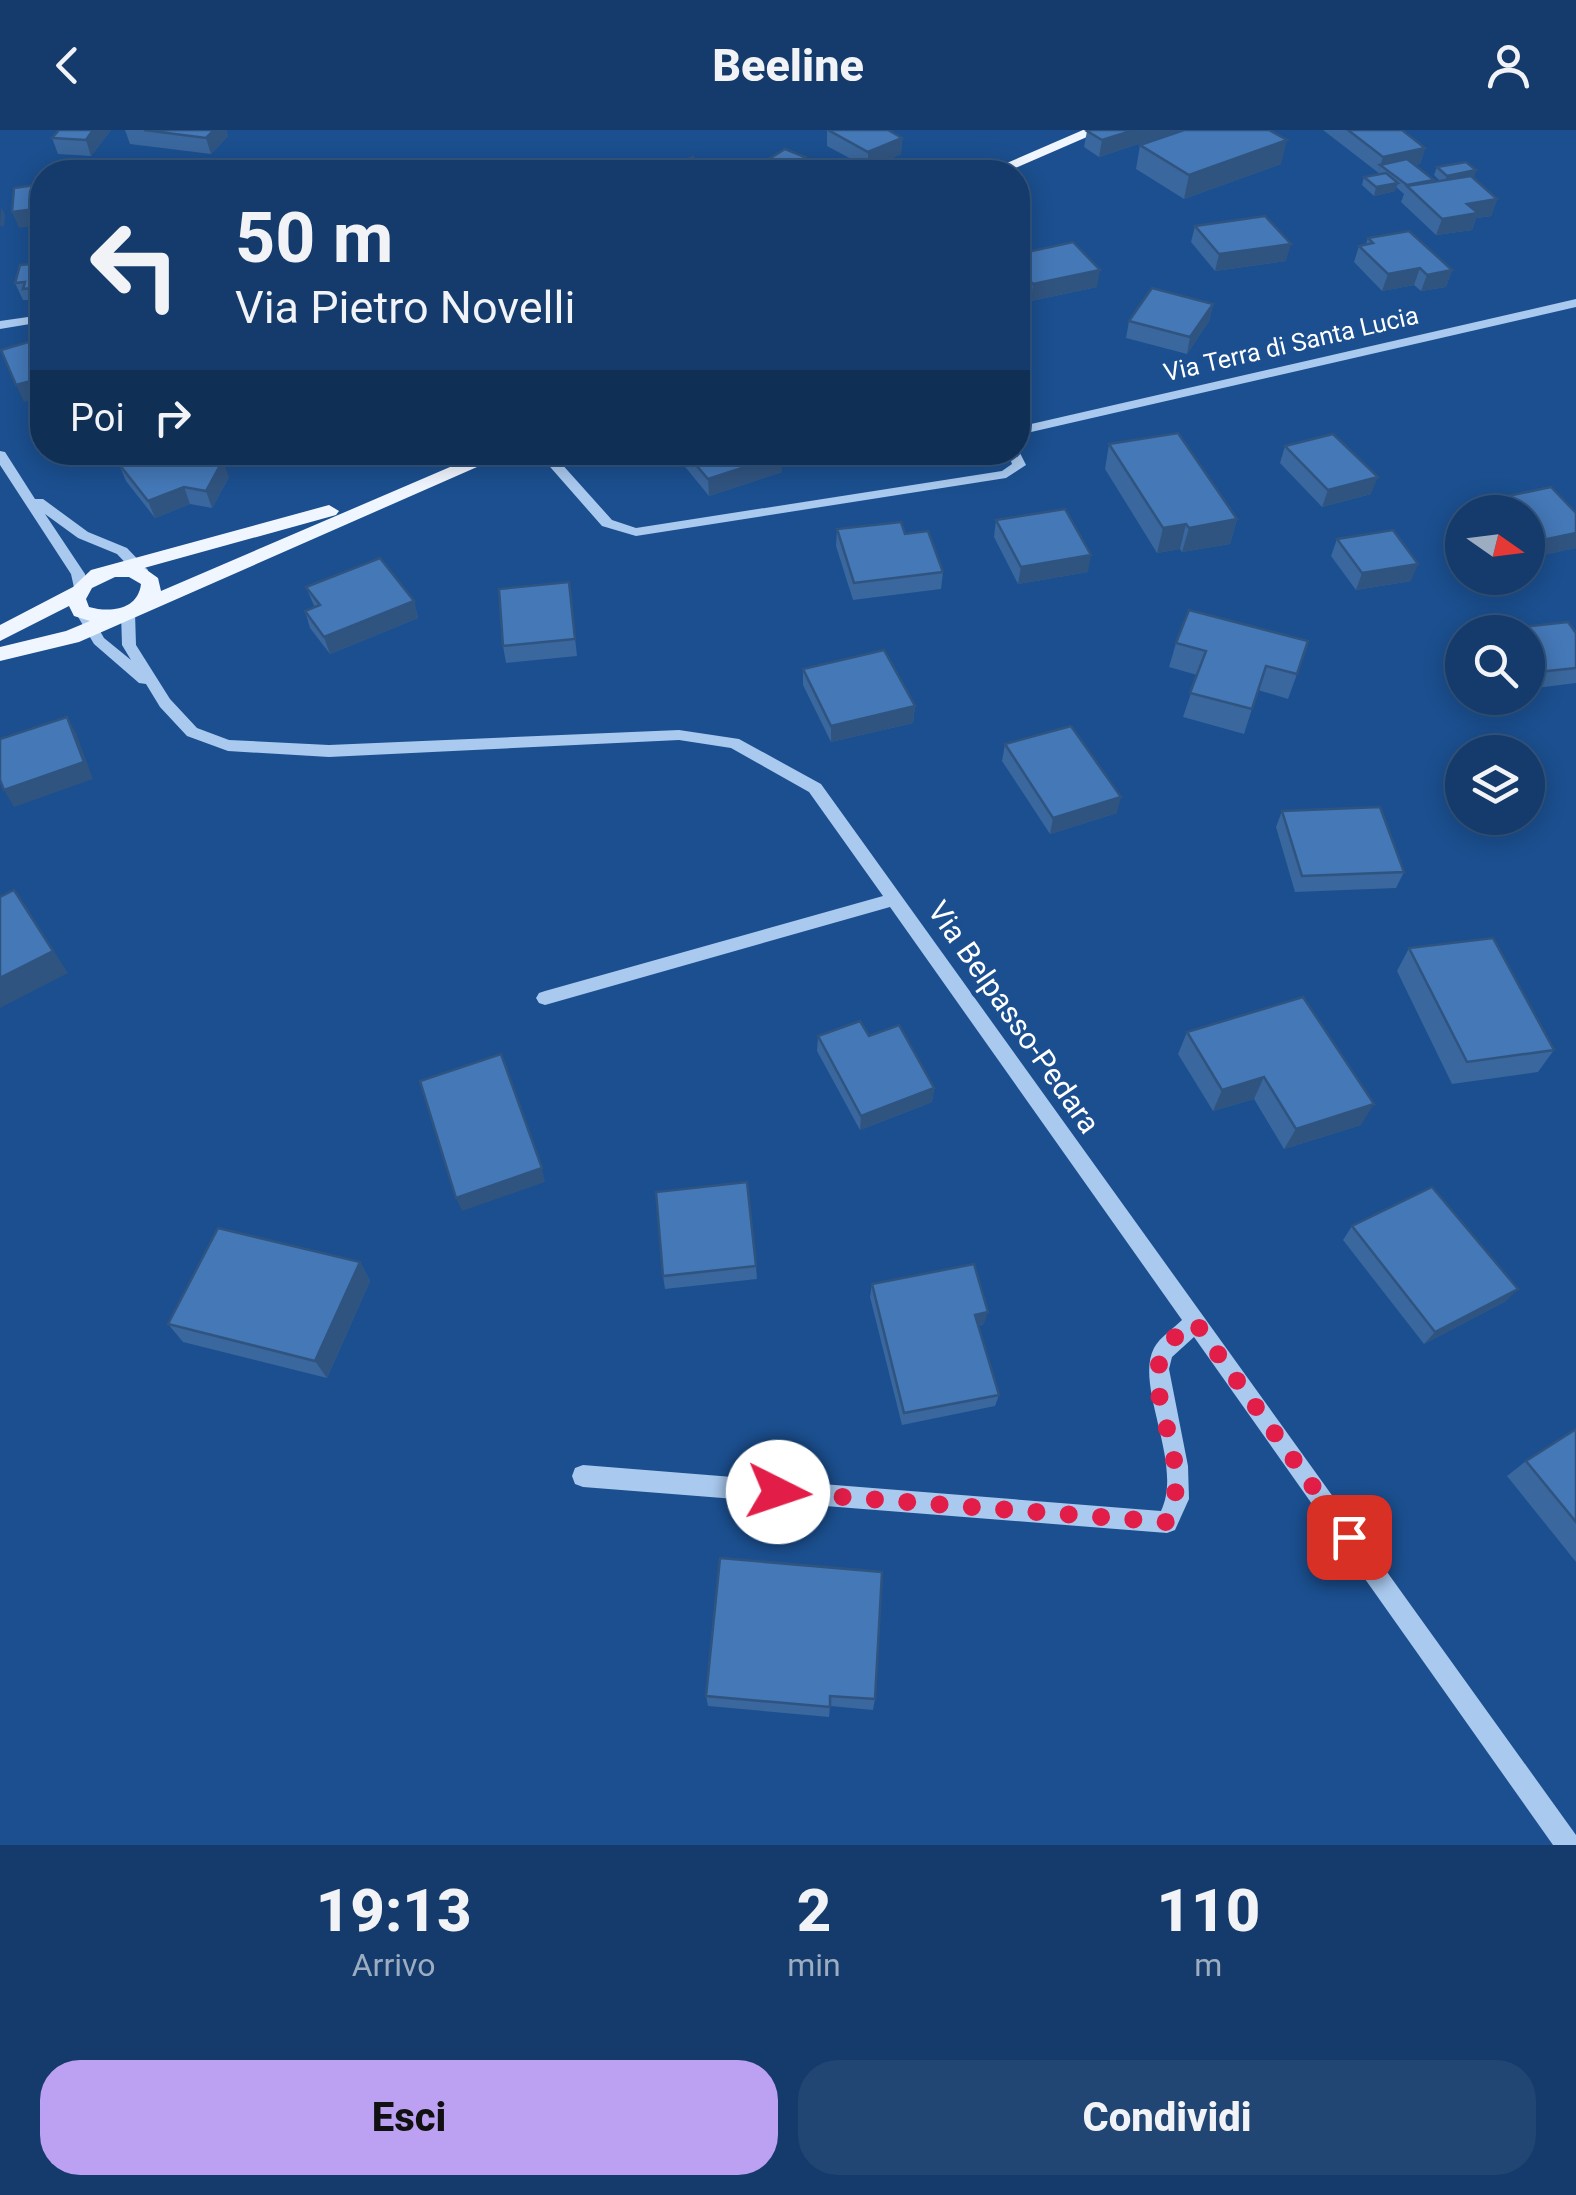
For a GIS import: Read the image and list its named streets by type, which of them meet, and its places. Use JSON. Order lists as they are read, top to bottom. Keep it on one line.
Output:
{"streets":{"street":["Via Terra di Santa Lucia","Via Belpasso-Pedara"]},"north":"right","page":{"header":"Beeline","turn":["50 m","Via Pietro Novelli"],"then":"Poi","eta":["19:13","Arrivo","2","min","110","m"],"buttons":["Esci","Condividi"]}}
